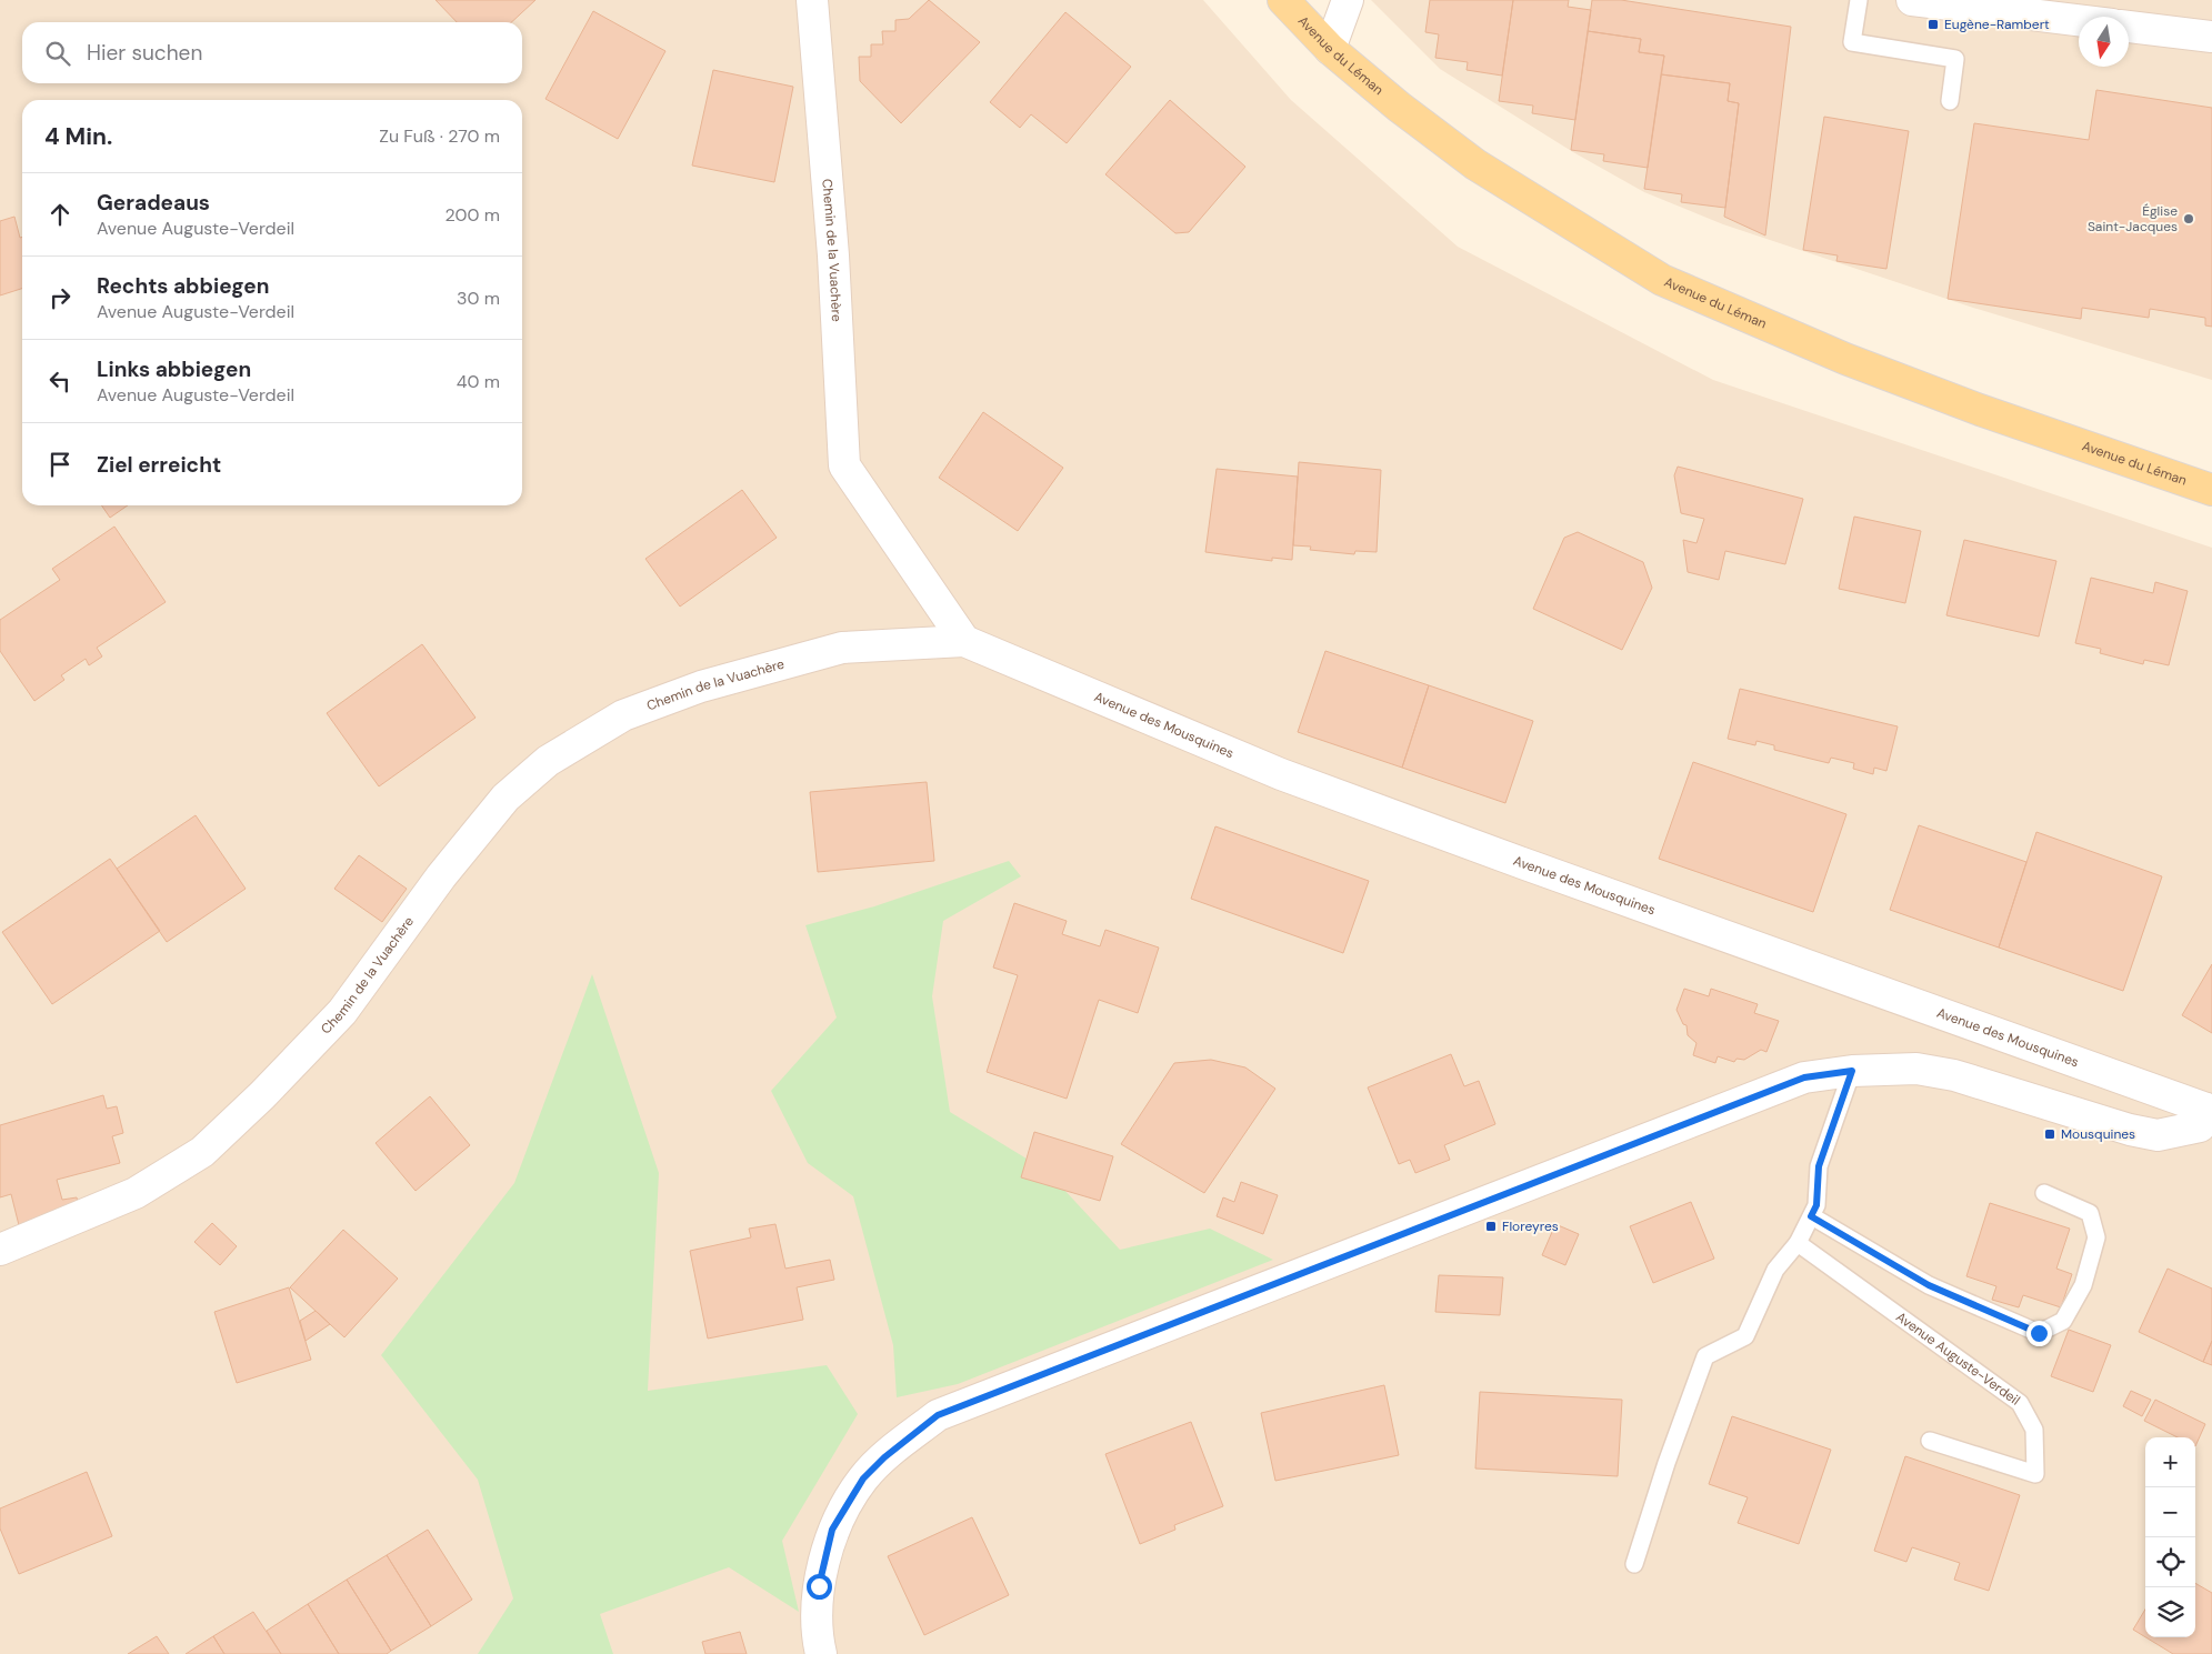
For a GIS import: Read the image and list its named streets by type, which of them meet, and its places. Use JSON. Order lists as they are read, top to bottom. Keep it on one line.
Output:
{"streets":{"main road":["Avenue du Léman"],"street":["Chemin de la Vuachère","Avenue des Mousquines"],"lane":["Avenue Auguste-Verdeil"]},"crossings":[["Chemin de la Vuachère","Avenue des Mousquines"]],"places":{"transit":["Eugène-Rambert","Mousquines","Floreyres"],"other":["Église Saint-Jacques"]},"north":"bottom","page":{"search":"Hier suchen","heading":["4 Min.","Zu Fuß · 270 m"],"list":[["Geradeaus","Avenue Auguste-Verdeil","200 m"],["Rechts abbiegen","Avenue Auguste-Verdeil","30 m"],["Links abbiegen","Avenue Auguste-Verdeil","40 m"],"Ziel erreicht"],"map_buttons":["+","−"]}}
